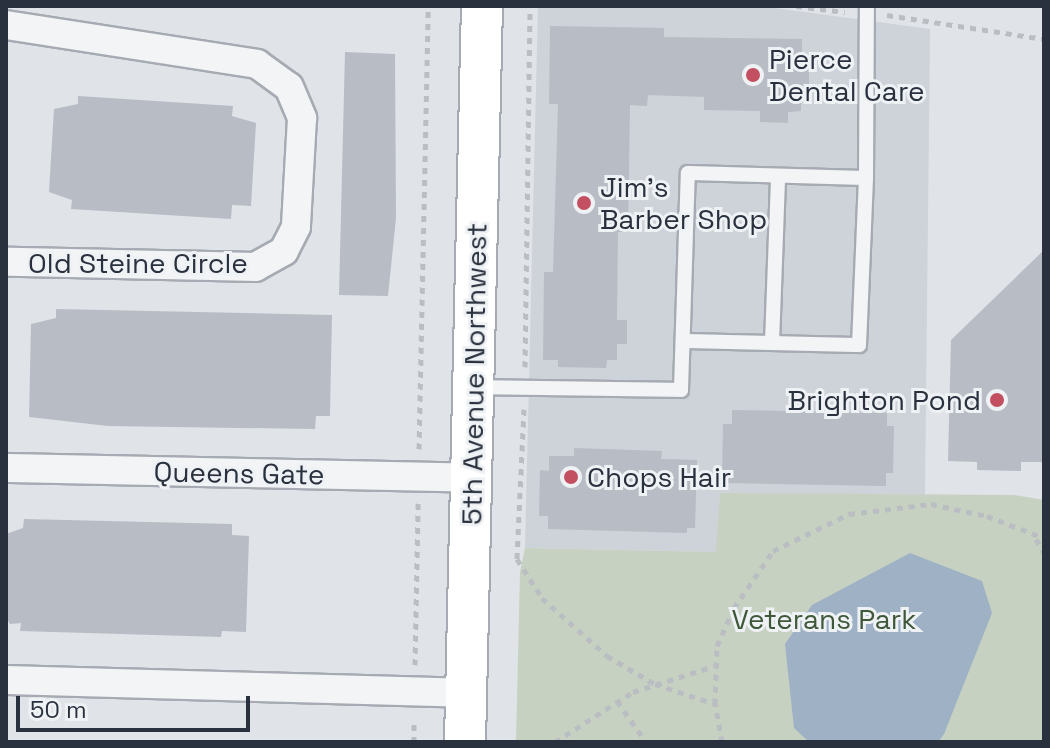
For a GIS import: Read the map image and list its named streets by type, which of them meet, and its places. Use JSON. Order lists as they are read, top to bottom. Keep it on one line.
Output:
{"streets":{"street":["Old Steine Circle","5th Avenue Northwest","Queens Gate"]},"crossings":[["5th Avenue Northwest","Queens Gate"]],"parks":["Veterans Park"],"places":["Pierce Dental Care","Jim's Barber Shop","Brighton Pond","Chops Hair"],"scale_bar":"50 m"}
